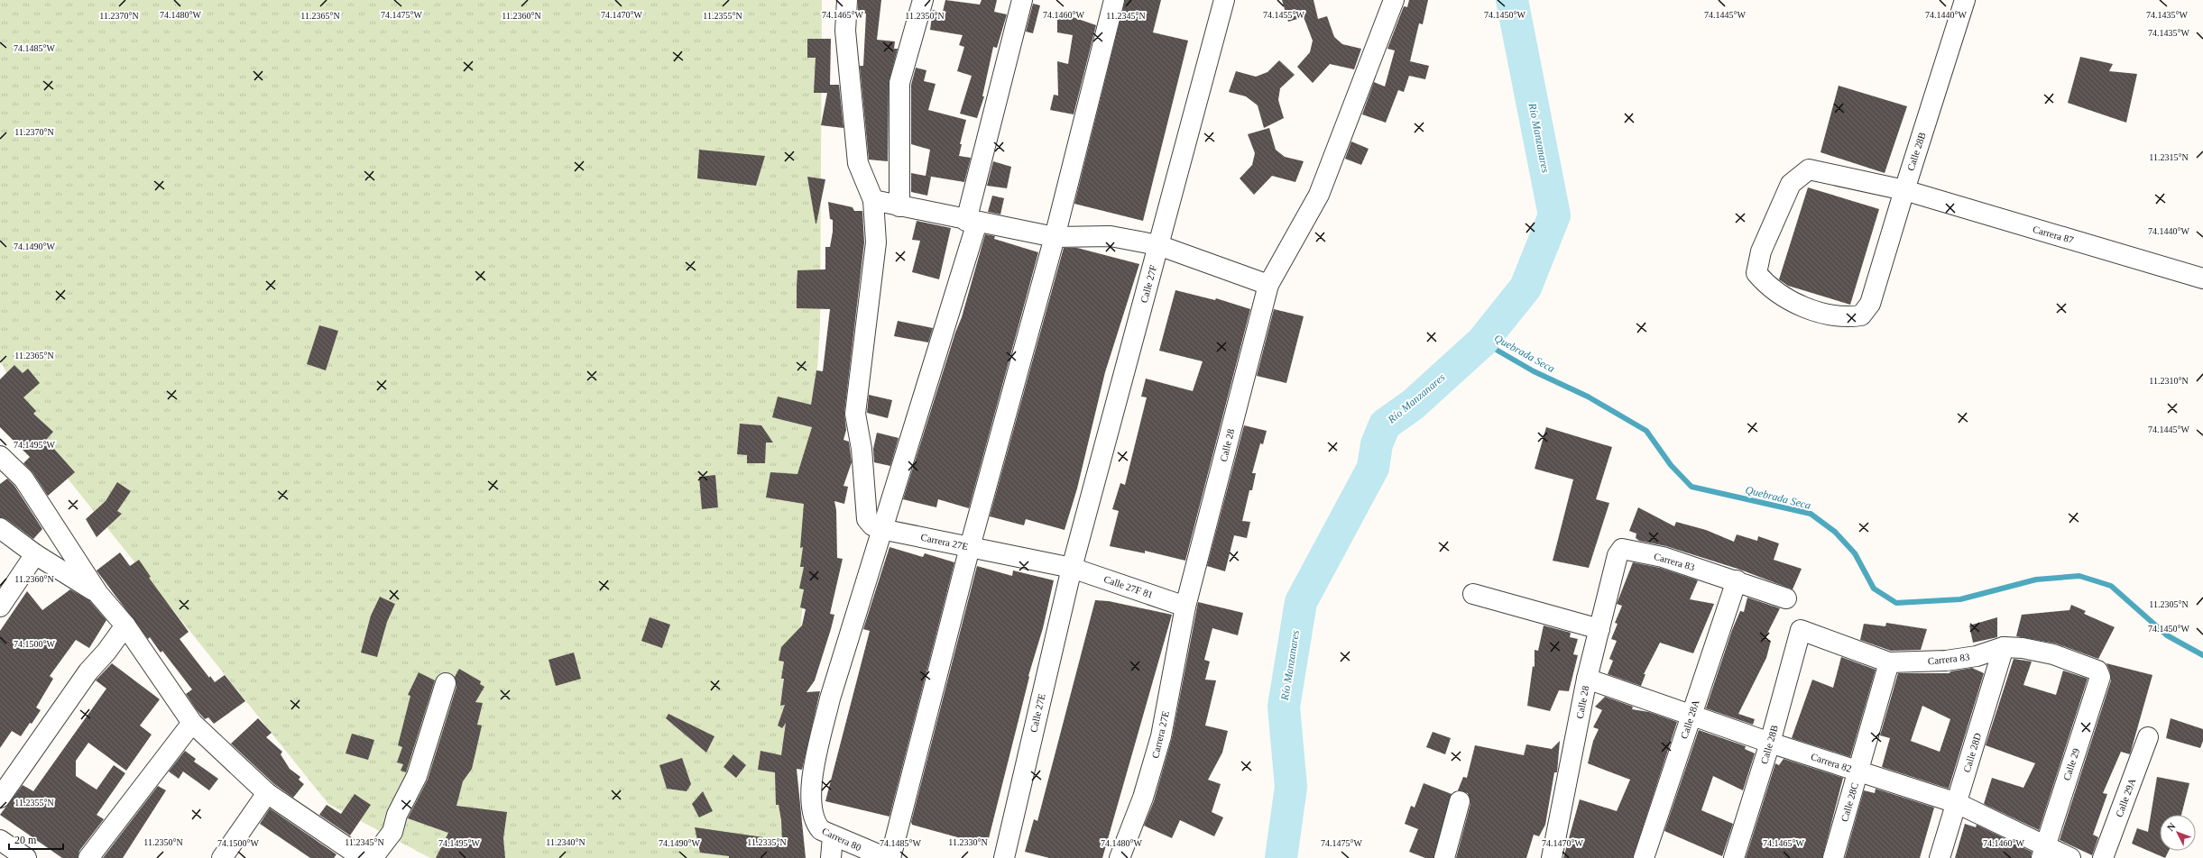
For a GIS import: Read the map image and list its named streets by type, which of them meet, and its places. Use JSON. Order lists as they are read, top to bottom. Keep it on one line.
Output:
{"streets":{"street":["Calle 28B","Carrera 87","Calle 27F","Calle 28","Carrera 27E","Carrera 83","Calle 27F 81","Calle 27E","Calle 28A","Calle 28D","Carrera 82","Calle 29","Calle 29A","Calle 28C","Carrera 80"]},"crossings":[["Calle 28B","Carrera 87"],["Calle 28B","Carrera 83"],["Calle 28B","Carrera 82"],["Calle 27F","Carrera 27E"],["Calle 27F","Calle 27F 81"],["Calle 27F","Calle 27E"],["Calle 28","Carrera 27E"],["Calle 28","Carrera 83"],["Calle 28","Calle 27F 81"],["Calle 28","Carrera 82"],["Carrera 27E","Calle 27F 81"],["Carrera 27E","Calle 27E"],["Carrera 27E","Carrera 80"],["Carrera 83","Calle 28A"],["Carrera 83","Calle 28D"],["Carrera 83","Calle 29"],["Carrera 83","Calle 28C"],["Calle 27F 81","Calle 27E"],["Calle 28A","Carrera 82"],["Calle 28D","Carrera 82"],["Carrera 82","Calle 29"],["Carrera 82","Calle 28C"]],"water":["Río Manzanares","Quebrada Seca"],"scale_bar":"20 m","north":"top left","coordinates":["74.1435°W","74.1480°W","74.1475°W","74.1470°W","74.1465°W","74.1460°W","74.1455°W","74.1450°W","74.1445°W","74.1440°W","11.2370°N","11.2365°N","11.2360°N","11.2355°N","11.2350°N","11.2345°N","74.1485°W","11.2315°N","74.1490°W","11.2310°N","74.1495°W","11.2305°N","74.1500°W","11.2340°N","11.2335°N","11.2330°N"]}
